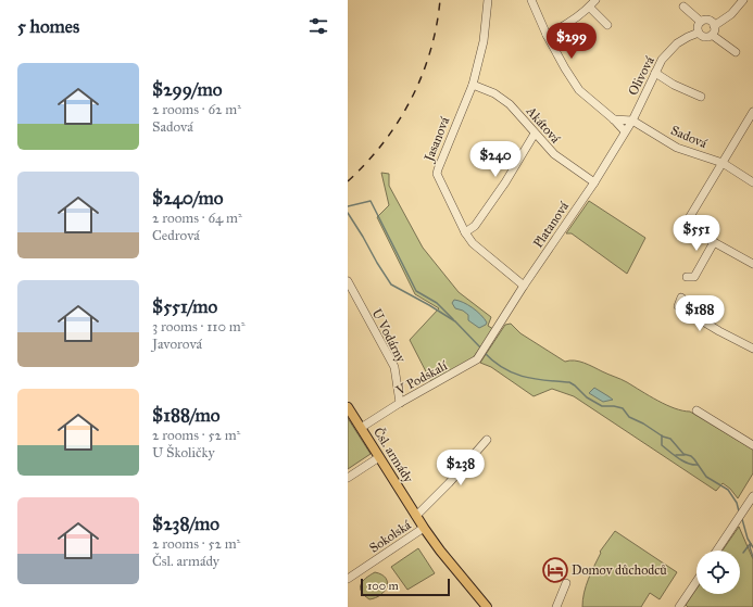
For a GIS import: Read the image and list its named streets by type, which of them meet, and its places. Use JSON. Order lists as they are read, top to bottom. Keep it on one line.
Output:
{"streets":{"main road":["Čsl. armády"],"street":["Olivová","Akátová","Sadová","Jasanová","Platanová","U Vodárny","V Podskalí","Sokolská"]},"crossings":[["Olivová","Sadová"],["Olivová","Platanová"],["Akátová","Jasanová"],["Akátová","Platanová"],["Sadová","Platanová"],["Jasanová","Platanová"],["Platanová","V Podskalí"],["U Vodárny","V Podskalí"],["V Podskalí","Čsl. armády"],["Čsl. armády","Sokolská"]],"places":{"hotel":["Domov důchodců"]},"scale_bar":"100 m","page":{"heading":"5 homes","price":["$299","$240","$551","$188","$238"],"list":[{"name":"$299/mo","note":"2 rooms · 62 m² · Sadová"},{"name":"$240/mo","note":"2 rooms · 64 m² · Cedrová"},{"name":"$551/mo","note":"3 rooms · 110 m² · Javorová"},{"name":"$188/mo","note":"2 rooms · 52 m² · U Školičky"},{"name":"$238/mo","note":"2 rooms · 52 m² · Čsl. armády"}],"scale":"100 m"}}
